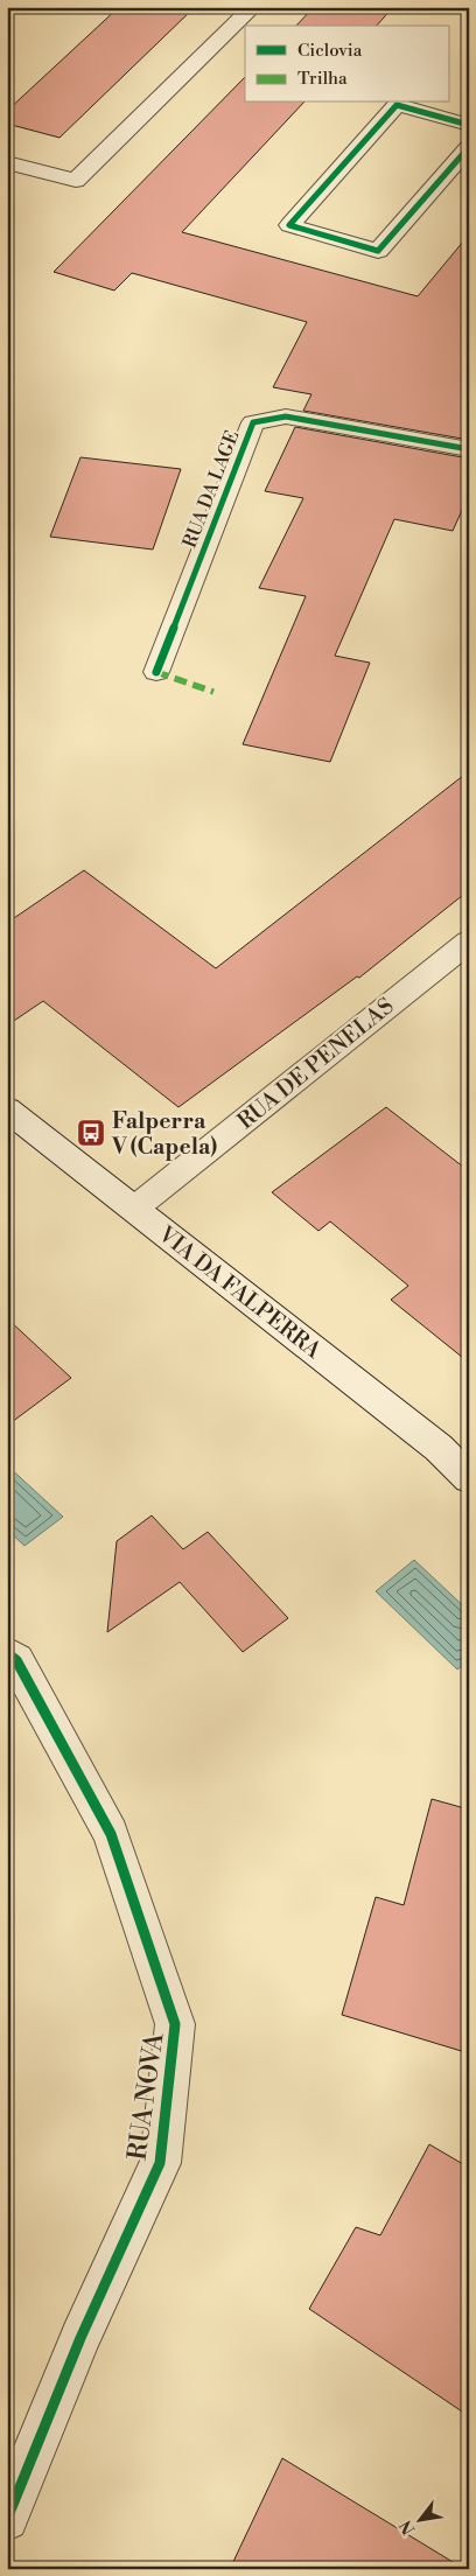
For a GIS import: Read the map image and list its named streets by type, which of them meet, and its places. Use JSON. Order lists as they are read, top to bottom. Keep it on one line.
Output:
{"streets":{"street":["RUA DA LAGE","RUA DE PENELAS","VIA DA FALPERRA","RUA NOVA"]},"crossings":[["RUA DE PENELAS","VIA DA FALPERRA"]],"places":{"bus stop":["Falperra V (Capela)"]},"legend":["Ciclovia","Trilha"],"north":"bottom left"}
